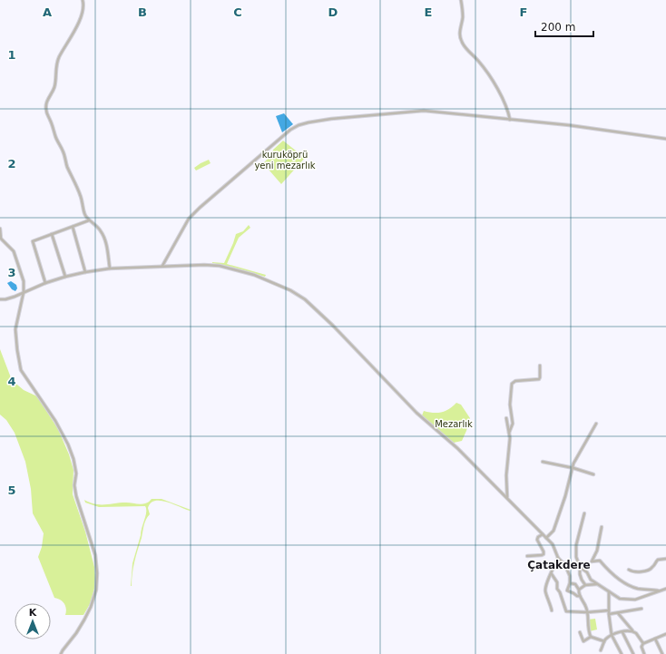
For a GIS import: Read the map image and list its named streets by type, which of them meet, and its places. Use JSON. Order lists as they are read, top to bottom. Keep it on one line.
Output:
{"districts":["Çatakdere"],"parks":["kuruköprü yeni mezarlık","Mezarlık"],"scale_bar":"200 m","north":"top","grid":{"columns":["A","B","C","D","E","F"],"rows":["1","2","3","4","5"]}}
